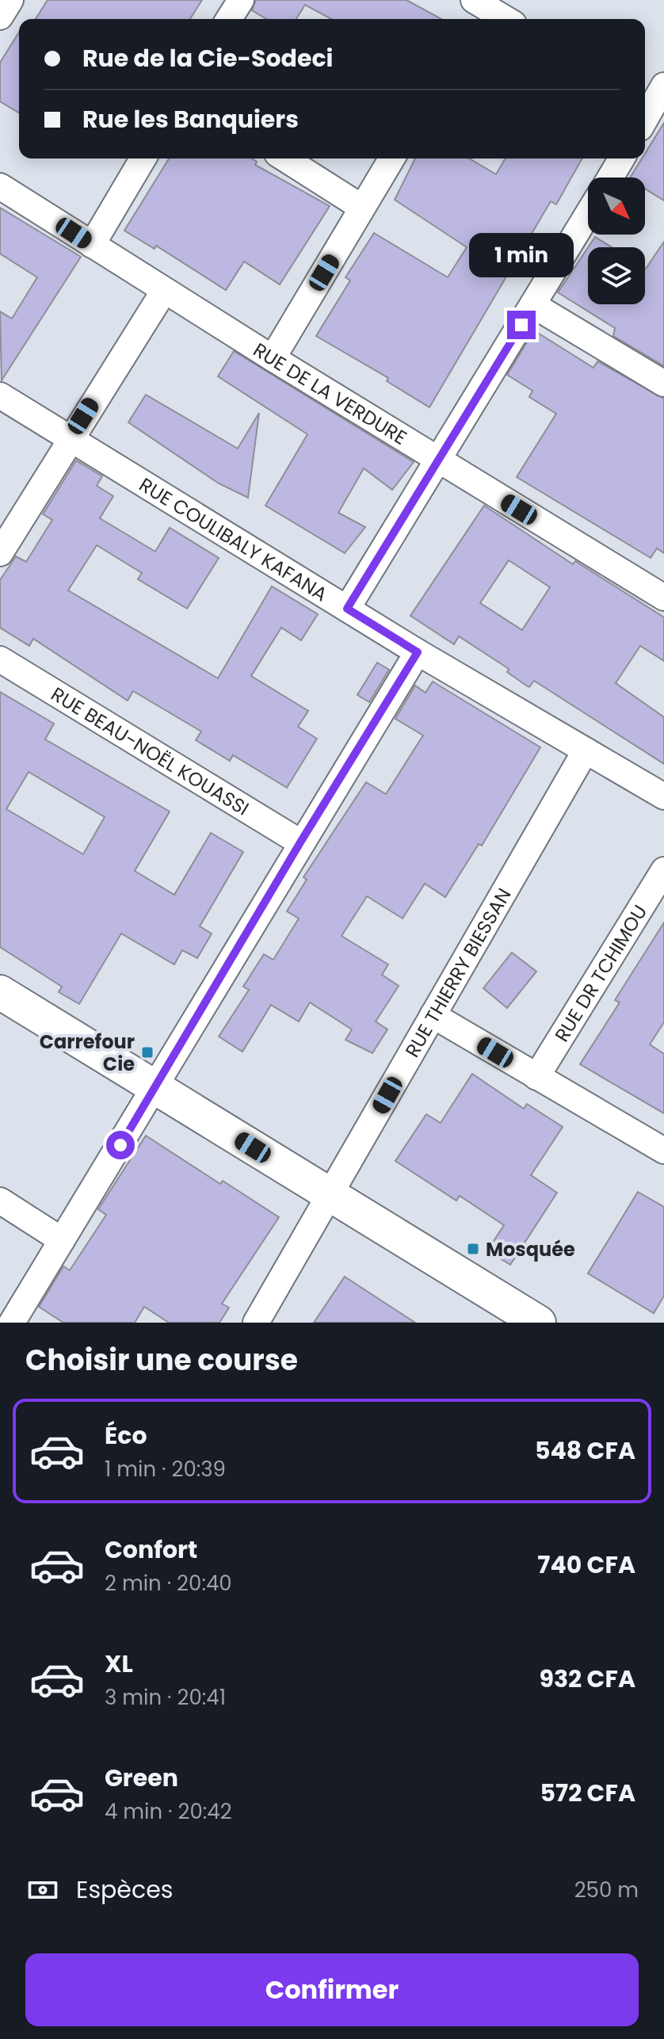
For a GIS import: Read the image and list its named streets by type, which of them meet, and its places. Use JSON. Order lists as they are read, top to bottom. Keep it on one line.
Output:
{"streets":{"street":["RUE DE LA VERDURE","RUE COULIBALY KAFANA","RUE BEAU-NOËL KOUASSI","RUE THIERRY BIESSAN","RUE DR TCHIMOU"]},"crossings":[["RUE COULIBALY KAFANA","RUE THIERRY BIESSAN"]],"places":{"transit":["Carrefour Cie","Mosquée"]},"north":"bottom right","page":{"banner":["Rue de la Cie-Sodeci","Rue les Banquiers"],"bubble":"1 min","heading":"Choisir une course","list":[{"name":"Éco","note":"1 min · 20:39","value":"548 CFA"},{"name":"Confort","note":"2 min · 20:40","value":"740 CFA"},{"name":"XL","note":"3 min · 20:41","value":"932 CFA"},{"name":"Green","note":"4 min · 20:42","value":"572 CFA"}],"pay":["Espèces","250 m"],"buttons":"Confirmer"}}
